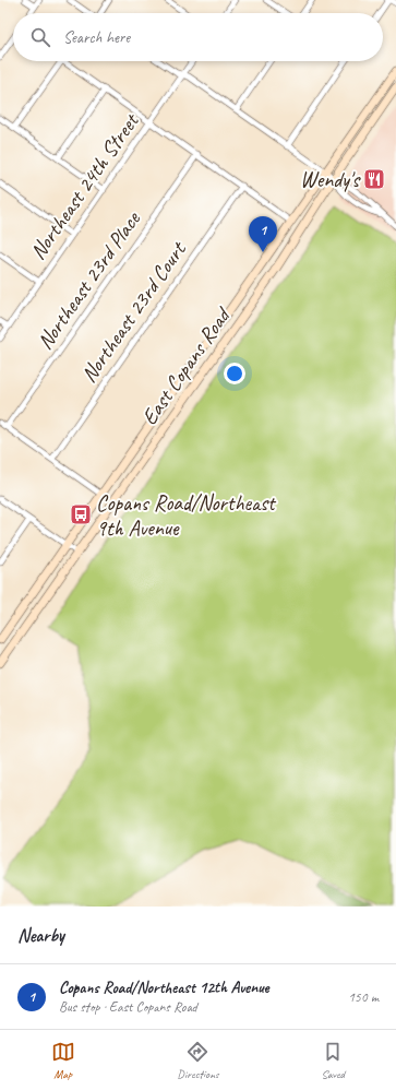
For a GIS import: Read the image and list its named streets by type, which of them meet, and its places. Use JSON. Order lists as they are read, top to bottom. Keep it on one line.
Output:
{"streets":{"main road":["East Copans Road"],"street":["Northeast 24th Street","Northeast 23rd Place","Northeast 23rd Court"]},"places":{"restaurant":["Wendy's"],"bus stop":["Copans Road/Northeast 9th Avenue"]},"page":{"search":"Search here","pins":"1","heading":"Nearby","list":[{"mark":"1","name":"Copans Road/Northeast 12th Avenue","note":"Bus stop · East Copans Road","value":"150 m"}],"nav":["Map","Directions","Saved"]}}
